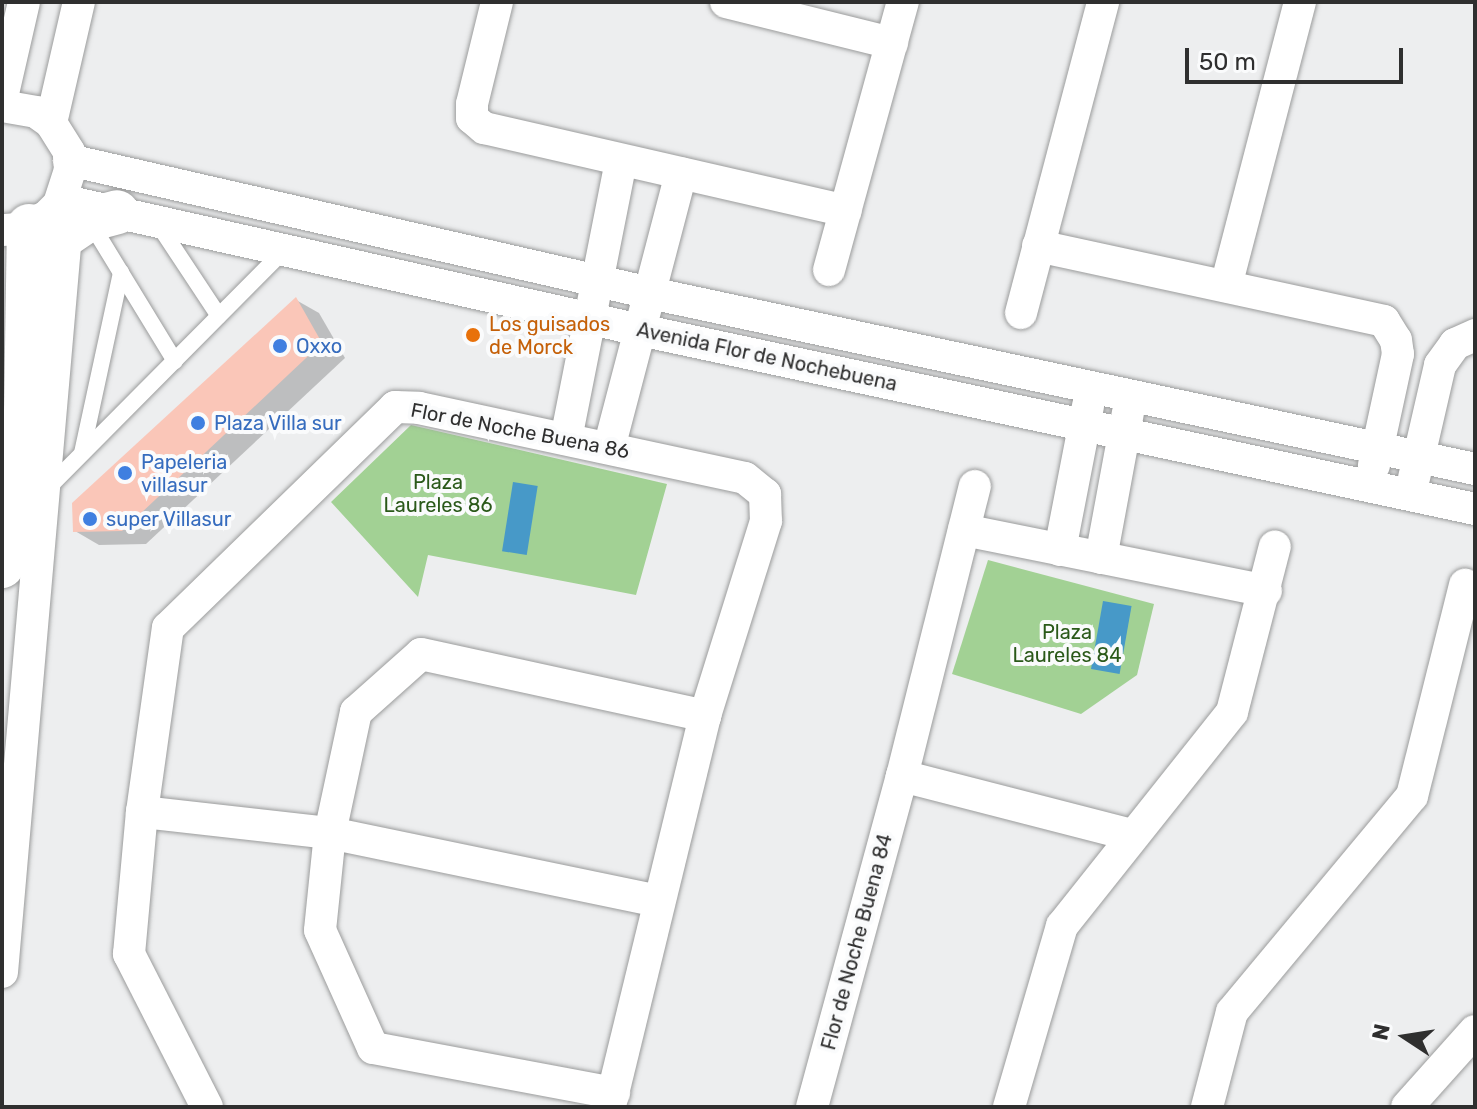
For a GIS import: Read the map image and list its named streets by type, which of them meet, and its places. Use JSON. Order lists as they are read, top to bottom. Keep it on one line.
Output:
{"streets":{"street":["Avenida Flor de Nochebuena","Flor de Noche Buena 86","Flor de Noche Buena 84"]},"parks":["Plaza Laureles 86","Plaza Laureles 84"],"places":["Los guisados de Morck","Oxxo","Plaza Villa sur","Papeleria villasur","super Villasur"],"scale_bar":"50 m","north":"left"}
